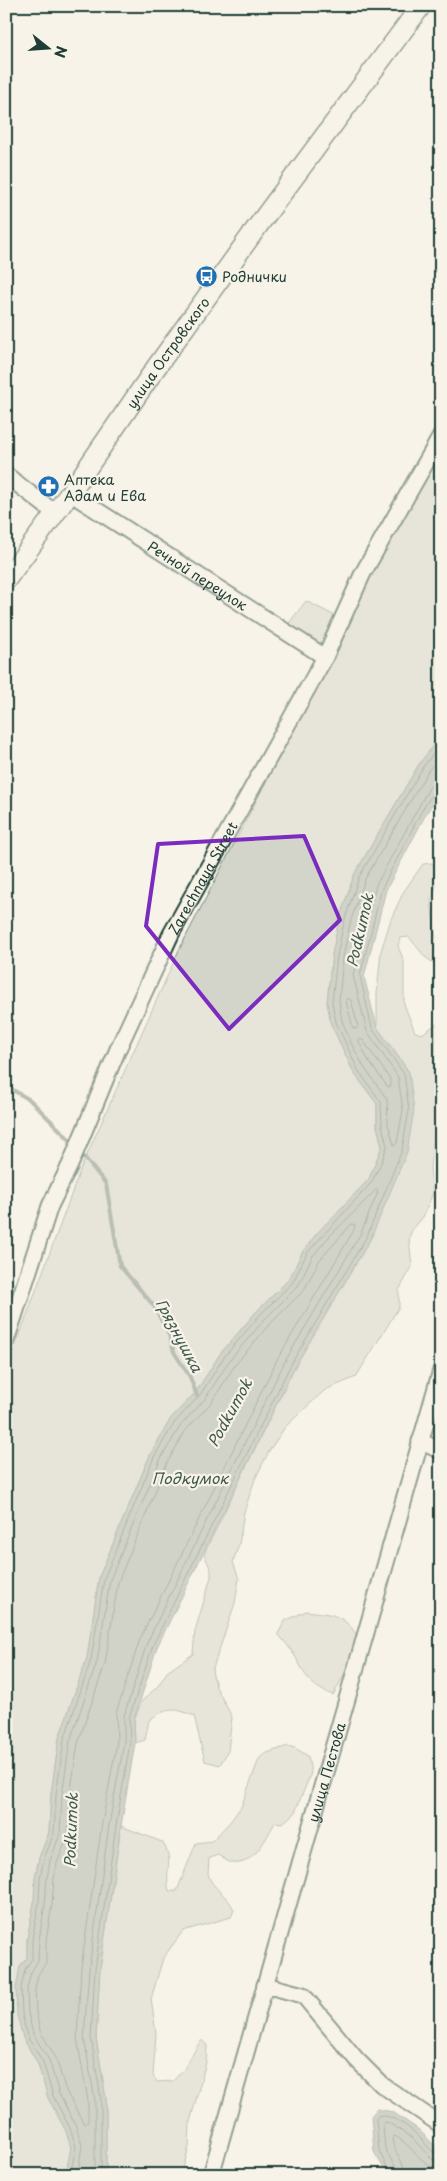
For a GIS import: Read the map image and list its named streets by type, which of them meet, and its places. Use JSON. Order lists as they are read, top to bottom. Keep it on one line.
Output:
{"streets":{"street":["улица Островского","Речной переулок","Zarechnaya Street","улица Пестова"]},"crossings":[["улица Островского","Речной переулок"],["Речной переулок","Zarechnaya Street"]],"water":["Podkumok","Грязнушка","Подкумок"],"places":{"bus stop":["Роднички"],"pharmacy":["Аптека Адам и Ева"]},"north":"right"}
